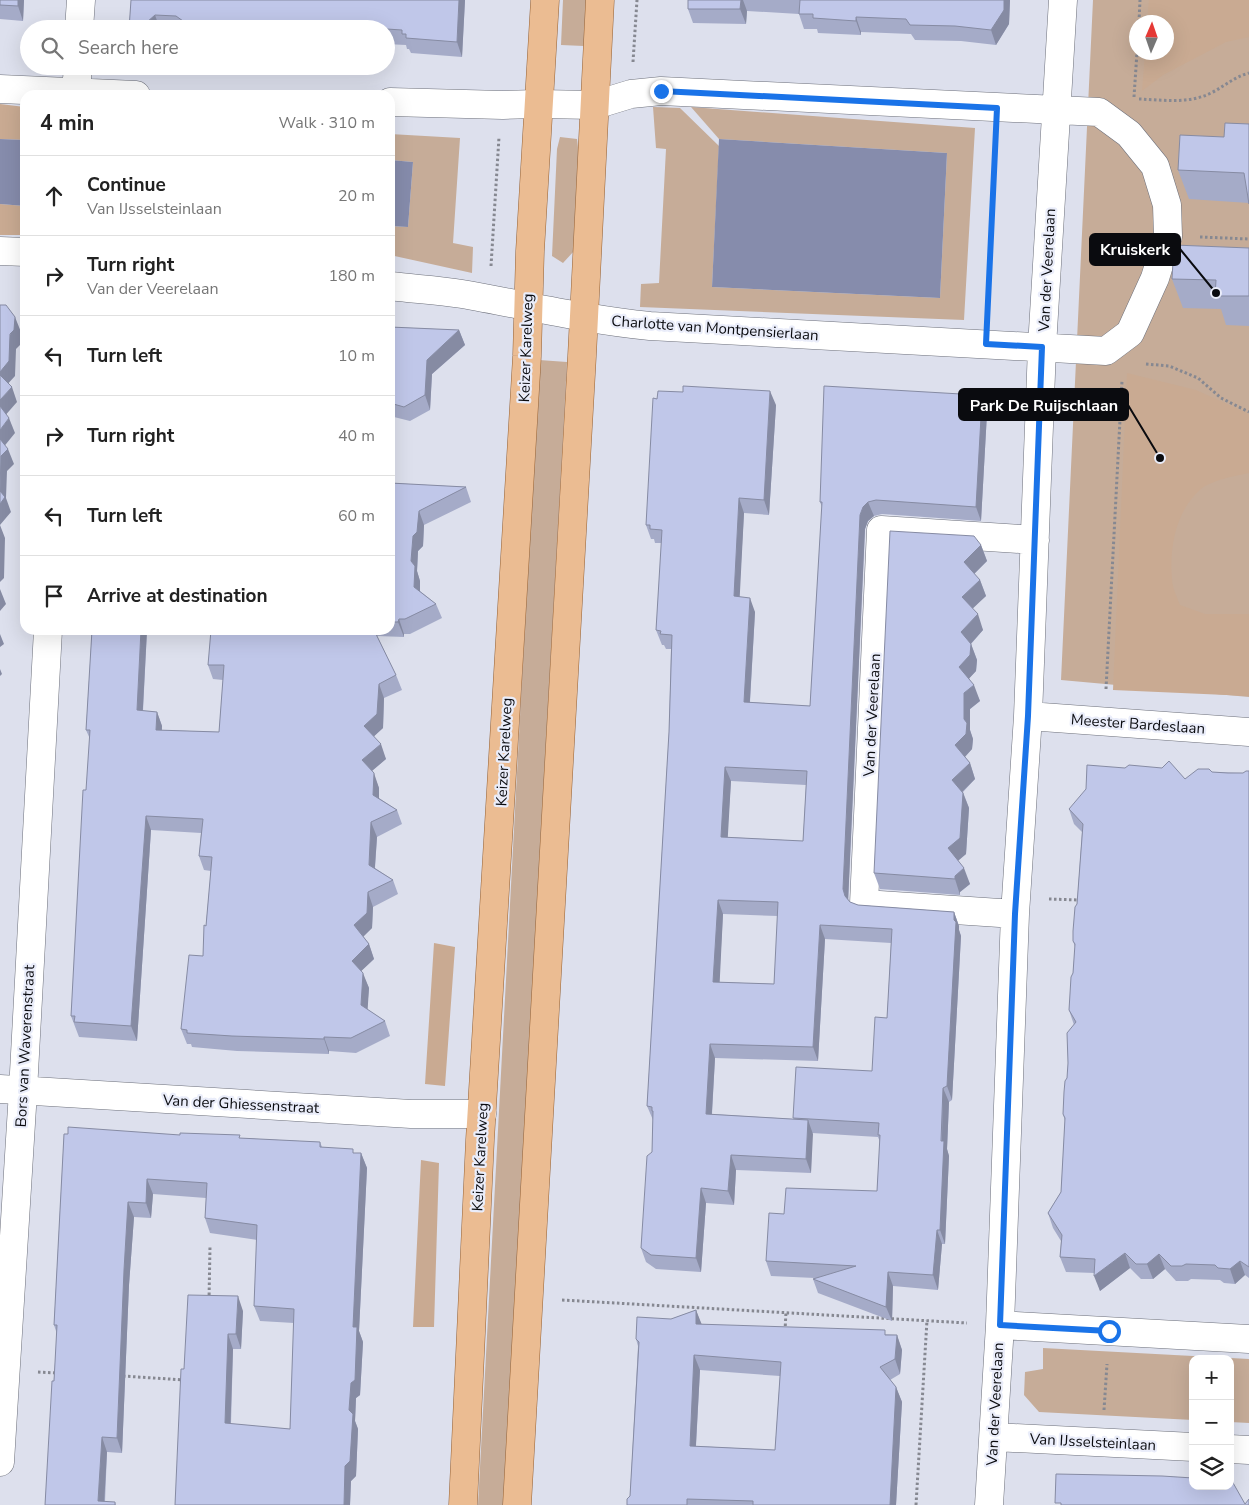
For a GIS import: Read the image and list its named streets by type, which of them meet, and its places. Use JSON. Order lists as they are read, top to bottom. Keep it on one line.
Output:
{"streets":{"main road":["Keizer Karelweg"],"street":["Van der Veerelaan","Charlotte van Montpensierlaan","Meester Bardeslaan","Bors van Waverenstraat","Van der Ghiessenstraat","Van IJsselsteinlaan"]},"crossings":[["Van der Veerelaan","Charlotte van Montpensierlaan"],["Van der Veerelaan","Meester Bardeslaan"],["Van der Veerelaan","Van IJsselsteinlaan"],["Charlotte van Montpensierlaan","Keizer Karelweg"],["Keizer Karelweg","Van der Ghiessenstraat"],["Bors van Waverenstraat","Van der Ghiessenstraat"]],"places":["Kruiskerk","Park De Ruijschlaan"],"north":"top","page":{"search":"Search here","heading":["4 min","Walk · 310 m"],"list":[["Continue","Van IJsselsteinlaan","20 m"],["Turn right","Van der Veerelaan","180 m"],["Turn left","10 m"],["Turn right","40 m"],["Turn left","60 m"],"Arrive at destination"],"map_buttons":["+","−"]}}
